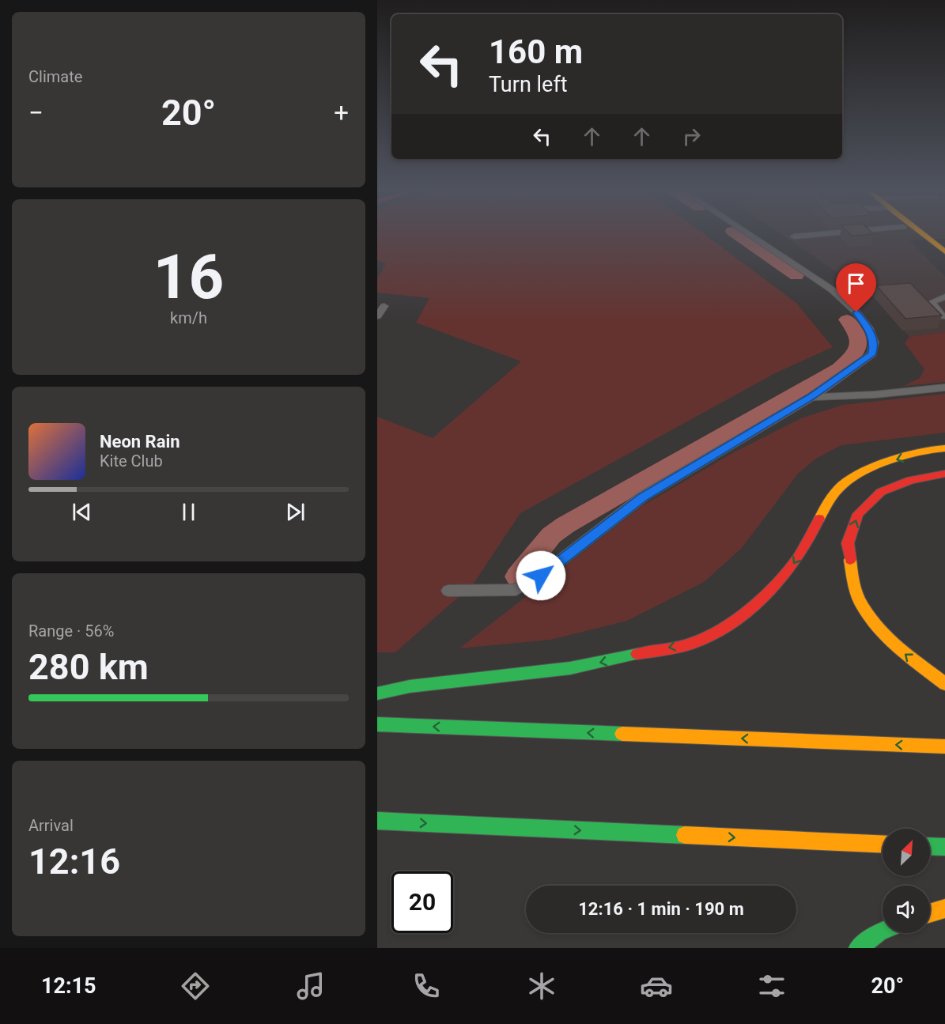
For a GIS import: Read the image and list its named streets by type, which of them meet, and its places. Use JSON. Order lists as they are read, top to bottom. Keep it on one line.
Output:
{"north":"top right","page":{"tile":["Climate",["16","km/h"],["Range · 56%","280 km"],["Arrival","12:16"]],"turn":["160 m","Turn left"],"heat":["−","20°","+"],"song":["Neon Rain","Kite Club"],"limit":"20","trip":"12:16 · 1 min · 190 m","tabs":["12:15","20°"]}}
